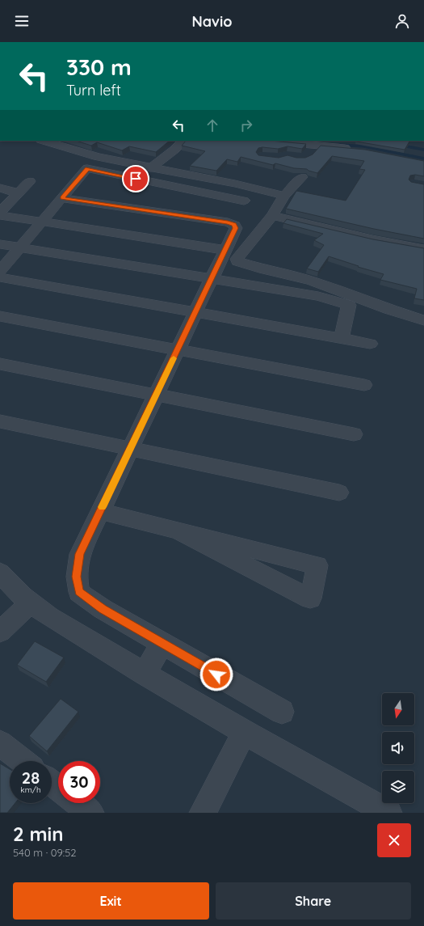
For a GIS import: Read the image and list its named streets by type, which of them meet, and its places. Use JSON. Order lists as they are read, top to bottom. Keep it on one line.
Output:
{"north":"bottom","page":{"header":"Navio","turn":["330 m","Turn left"],"speed":"28 km/h","limit":"30","heading":["2 min","540 m · 09:52"],"buttons":["Exit","Share"]}}
